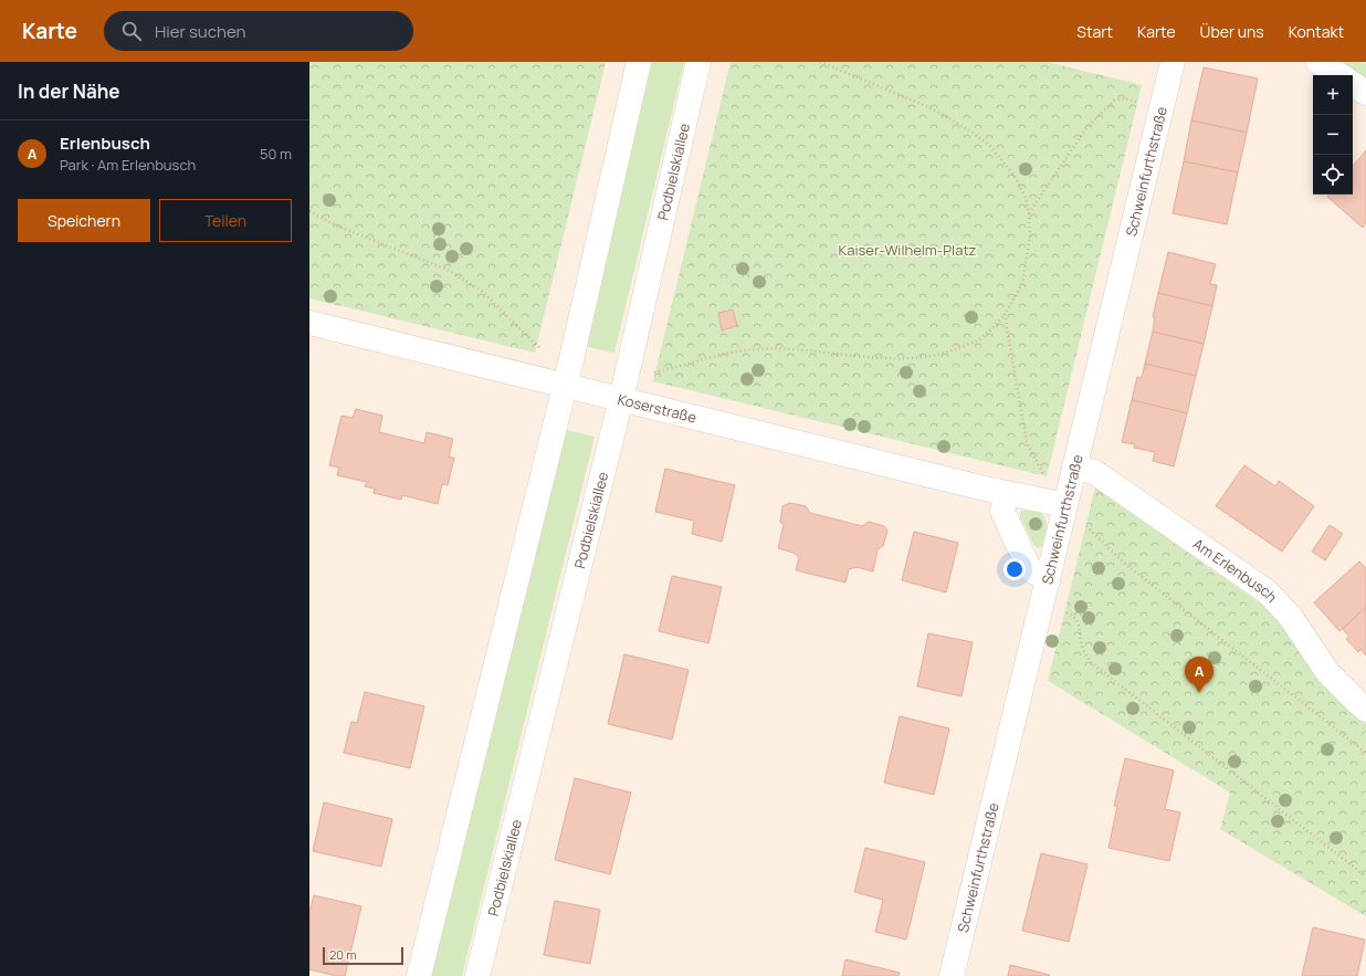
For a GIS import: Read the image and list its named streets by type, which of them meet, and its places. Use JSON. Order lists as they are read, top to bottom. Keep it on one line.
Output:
{"streets":{"street":["Podbielskiallee","Schweinfurthstraße","Koserstraße","Am Erlenbusch"]},"crossings":[["Podbielskiallee","Koserstraße"],["Schweinfurthstraße","Koserstraße"],["Schweinfurthstraße","Am Erlenbusch"]],"parks":["Kaiser-Wilhelm-Platz"],"scale_bar":"20 m","page":{"header":"Karte","search":"Hier suchen","nav":["Start","Karte","Über uns","Kontakt"],"heading":"In der Nähe","map_buttons":["+","−"],"list":[{"mark":"A","name":"Erlenbusch","note":"Park · Am Erlenbusch","value":"50 m"}],"buttons":["Speichern","Teilen"],"pins":"A","scale":"20 m"}}
